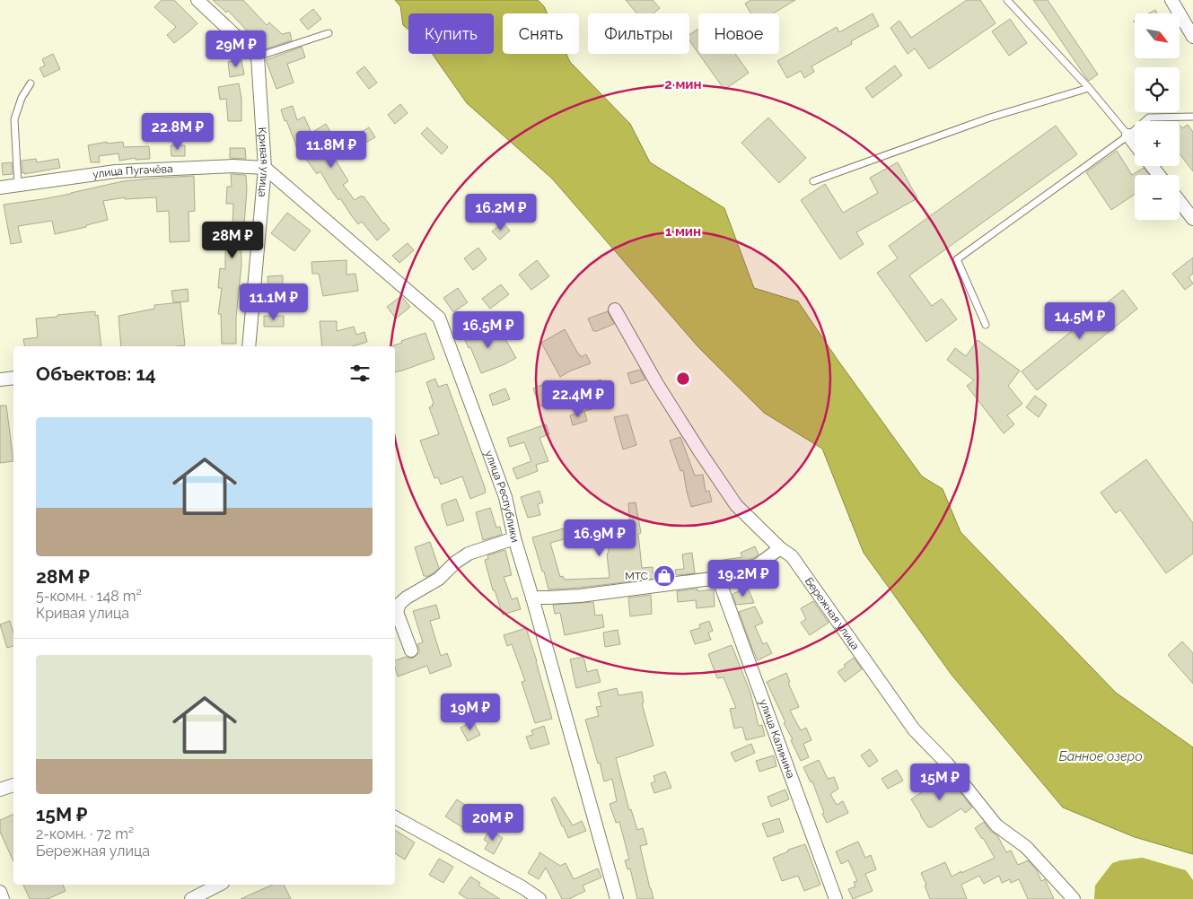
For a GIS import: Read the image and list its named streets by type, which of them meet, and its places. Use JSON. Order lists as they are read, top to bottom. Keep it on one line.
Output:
{"streets":{"street":["Кривая улица","улица Пугачёва","улица Республики","Бережная улица","улица Калинина"]},"crossings":[["Кривая улица","улица Пугачёва"],["Кривая улица","улица Республики"],["улица Пугачёва","улица Республики"]],"water":["Банное озеро"],"places":{"shop":["МТС"]},"north":"bottom right","page":{"map_buttons":["+","−"],"chip":["Купить","Снять","Фильтры","Новое"],"price":["29M ₽","22.8M ₽","11.8M ₽","16.2M ₽","28M ₽","11.1M ₽","14.5M ₽","16.5M ₽","22.4M ₽","16.9M ₽","19.2M ₽","19M ₽","15M ₽","20M ₽"],"heading":"Объектов: 14","list":[{"name":"28M ₽","note":"5-комн. · 148 m² · Кривая улица"},{"name":"15M ₽","note":"2-комн. · 72 m² · Бережная улица"}]},"rings":["2 мин","1 мин"]}
